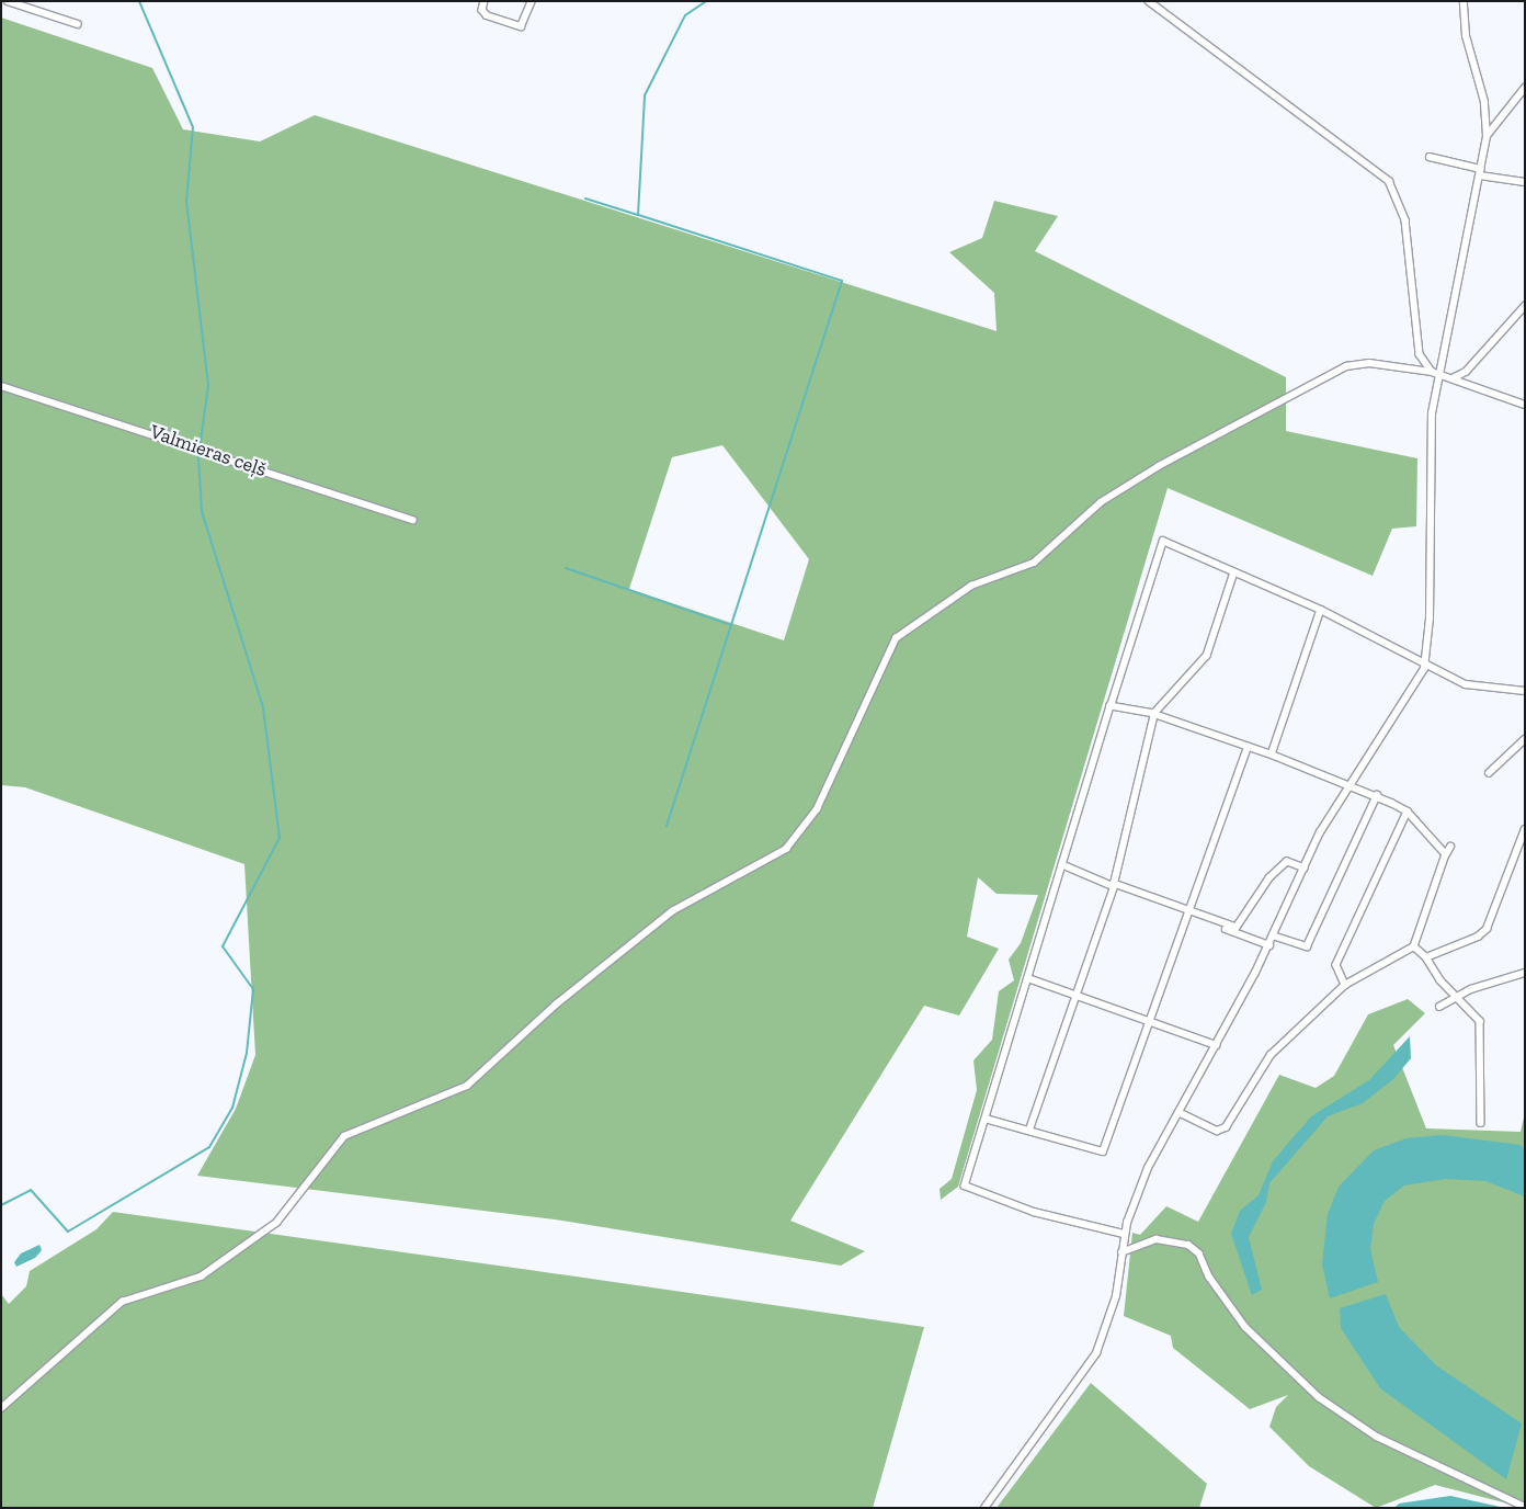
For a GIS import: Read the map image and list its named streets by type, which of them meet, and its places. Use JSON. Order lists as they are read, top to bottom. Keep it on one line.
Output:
{"streets":{"street":["Valmieras ceļš"]}}
